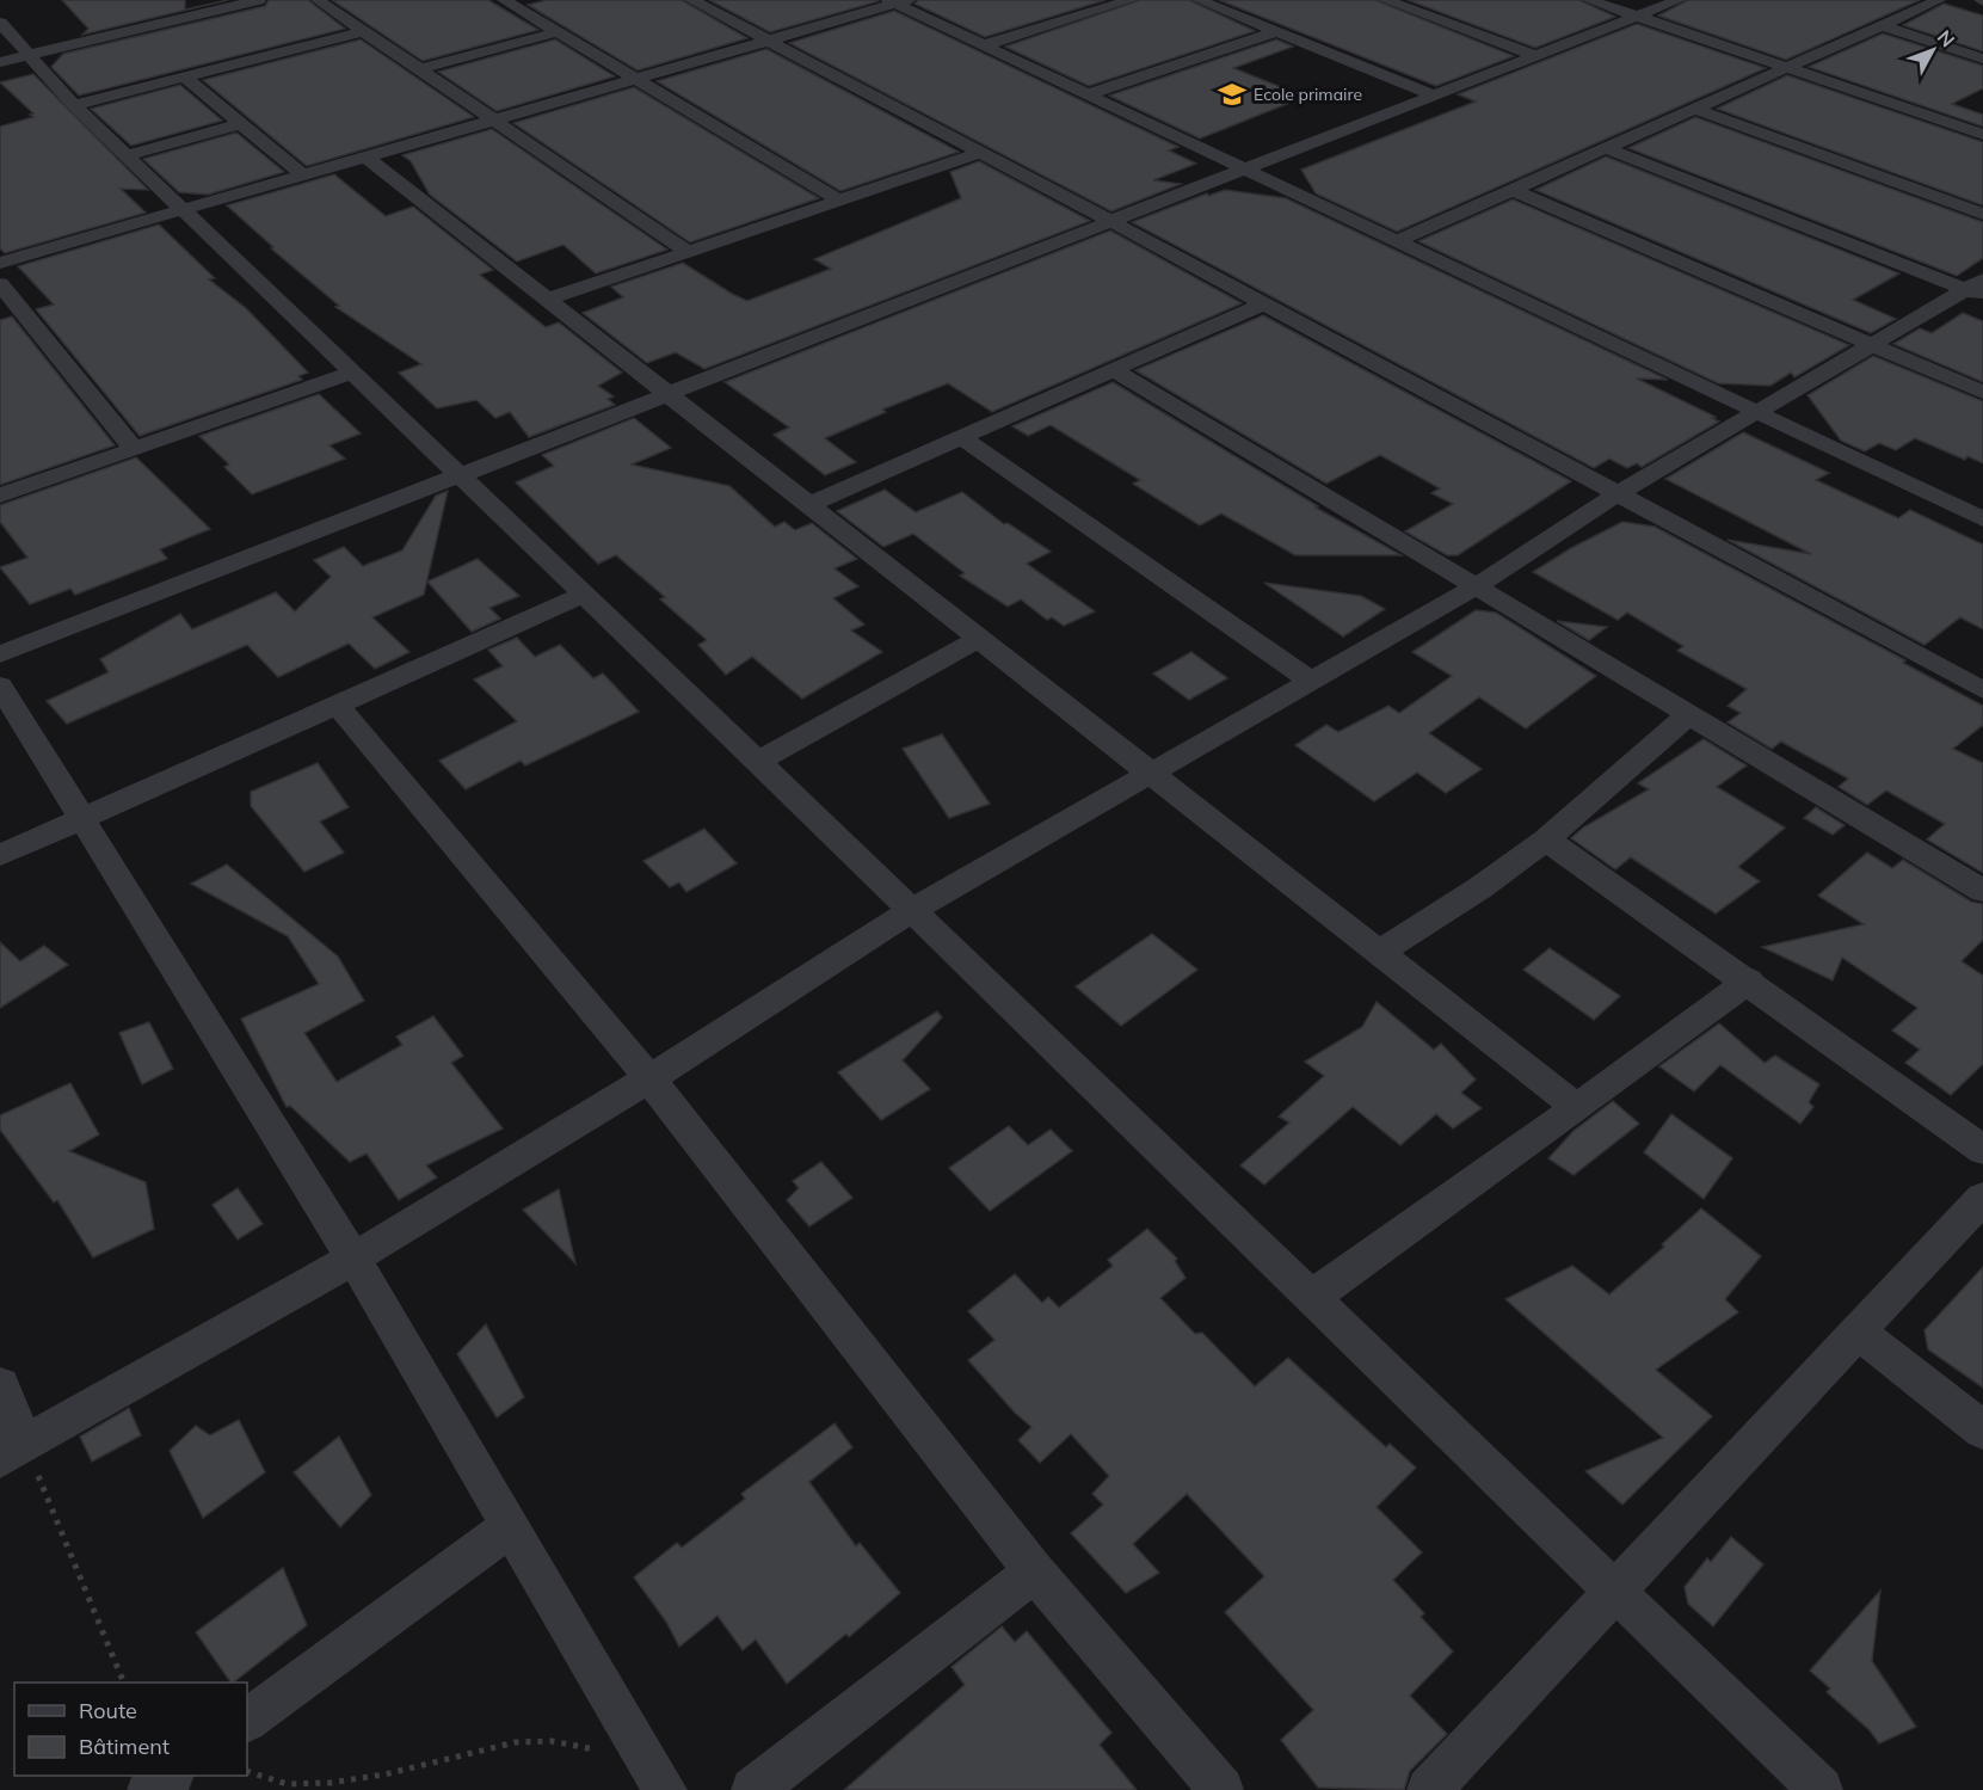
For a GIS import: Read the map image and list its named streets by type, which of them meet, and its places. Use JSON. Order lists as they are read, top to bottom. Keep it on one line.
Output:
{"places":{"school or university":["Ecole primaire"]},"legend":["Route","Bâtiment"],"north":"top right"}
